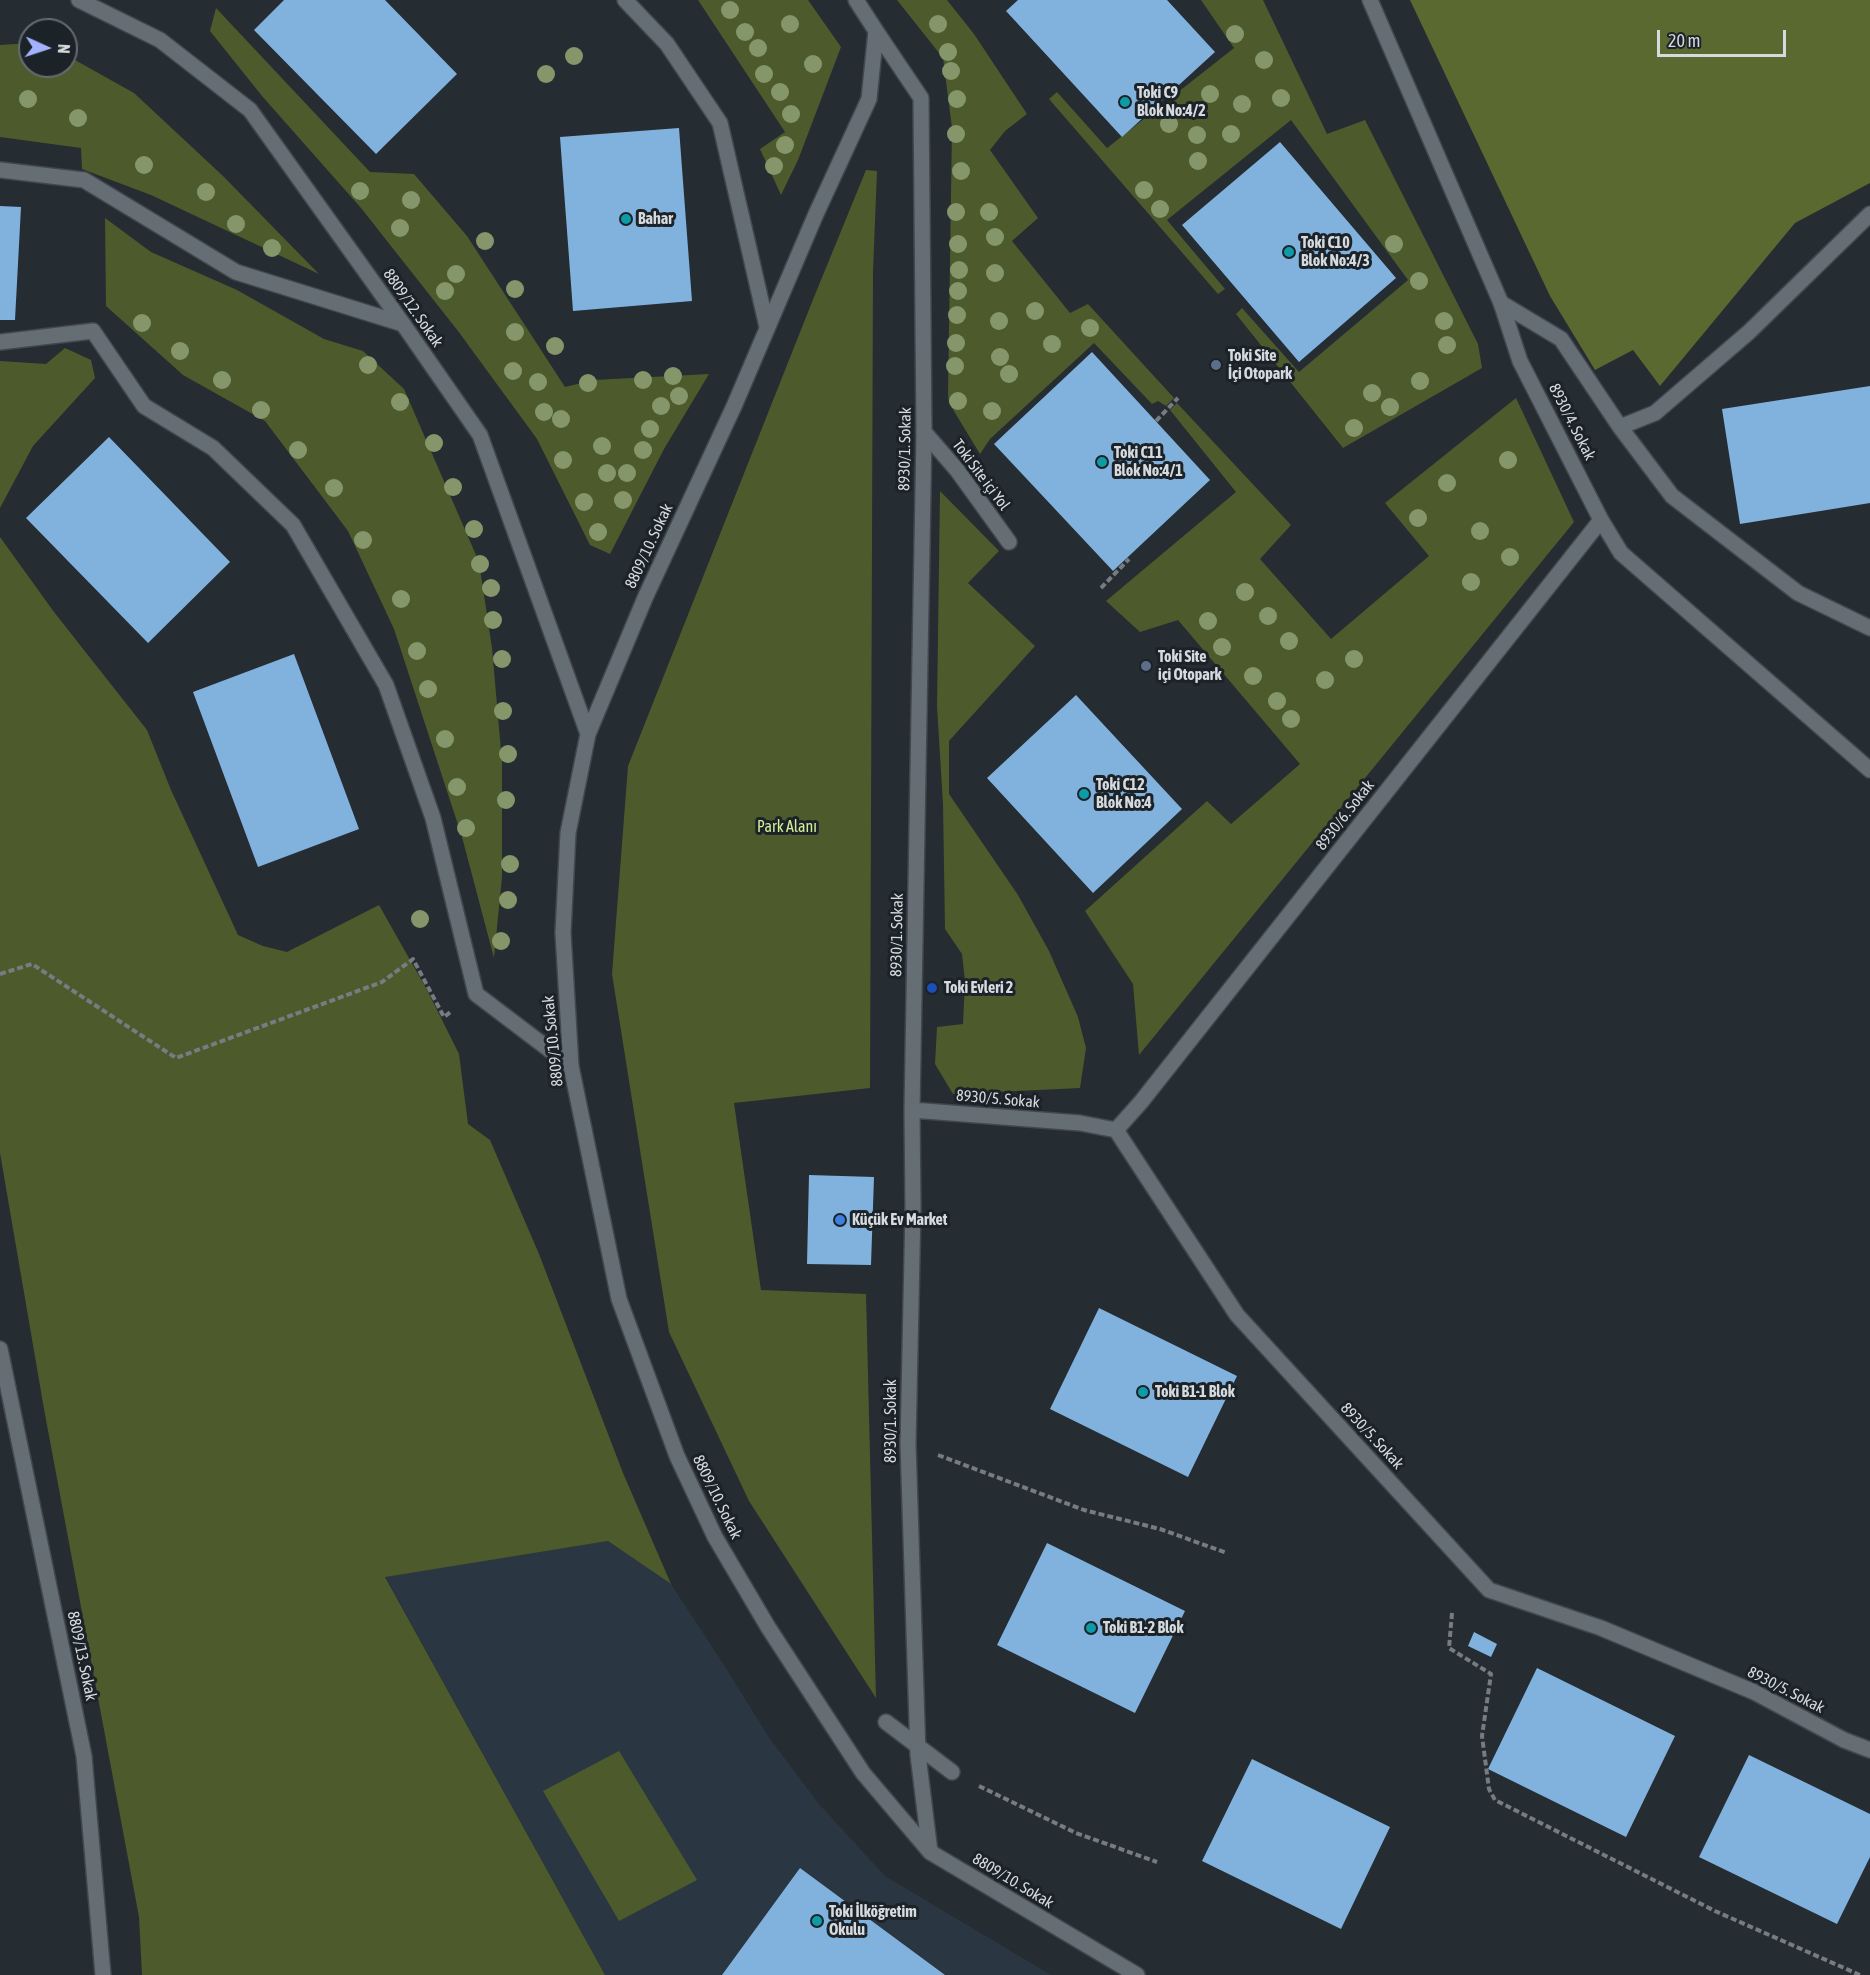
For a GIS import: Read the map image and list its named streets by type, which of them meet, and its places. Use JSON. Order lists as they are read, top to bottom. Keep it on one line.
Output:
{"streets":{"street":["8809/12. Sokak","8930/4. Sokak","8930/1. Sokak","Toki Site içi Yol","8809/10. Sokak","8930/6. Sokak","8930/5. Sokak","8809/13. Sokak"]},"crossings":[["8809/12. Sokak","8809/10. Sokak"],["8930/4. Sokak","8930/6. Sokak"],["8930/1. Sokak","Toki Site içi Yol"],["8930/1. Sokak","8809/10. Sokak"],["8930/1. Sokak","8930/5. Sokak"],["8930/6. Sokak","8930/5. Sokak"]],"parks":["Park Alanı"],"places":["Toki C9 Blok No:4/2","Bahar","Toki C10 Blok No:4/3","Toki Site İçi Otopark","Toki C11 Blok No:4/1","Toki Site içi Otopark","Toki C12 Blok No:4","Toki Evleri 2","Küçük Ev Market","Toki B1-1 Blok","Toki B1-2 Blok","Toki İlköğretim Okulu"],"scale_bar":"20 m","north":"right"}
